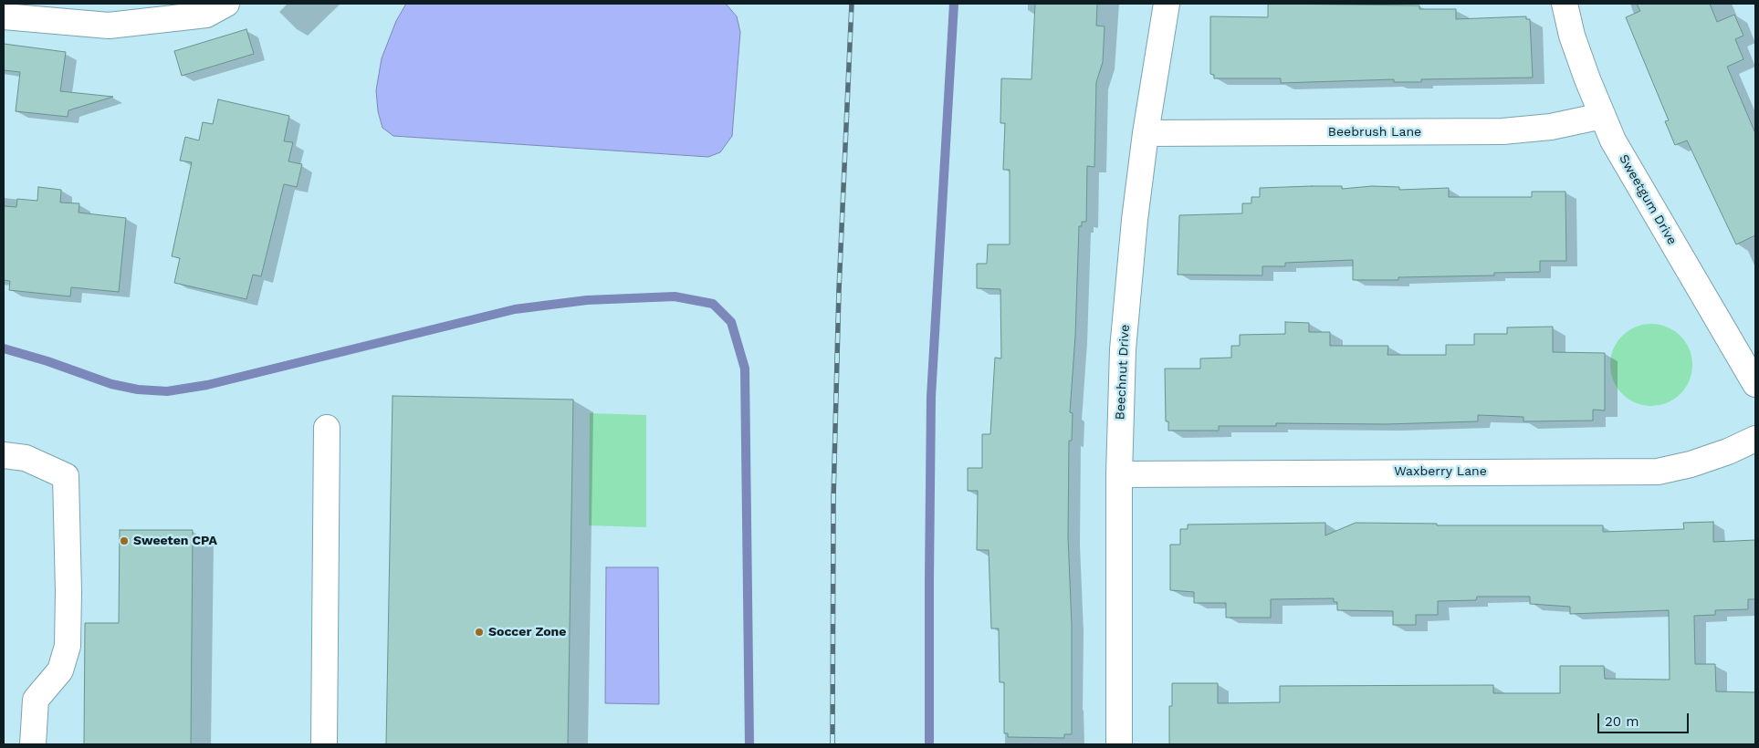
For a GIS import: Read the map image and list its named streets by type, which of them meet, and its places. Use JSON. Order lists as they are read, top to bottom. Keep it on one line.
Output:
{"streets":{"street":["Beebrush Lane","Sweetgum Drive","Beechnut Drive","Waxberry Lane"]},"crossings":[["Beebrush Lane","Sweetgum Drive"],["Beebrush Lane","Beechnut Drive"],["Beechnut Drive","Waxberry Lane"]],"places":["Sweeten CPA","Soccer Zone"],"scale_bar":"20 m"}
